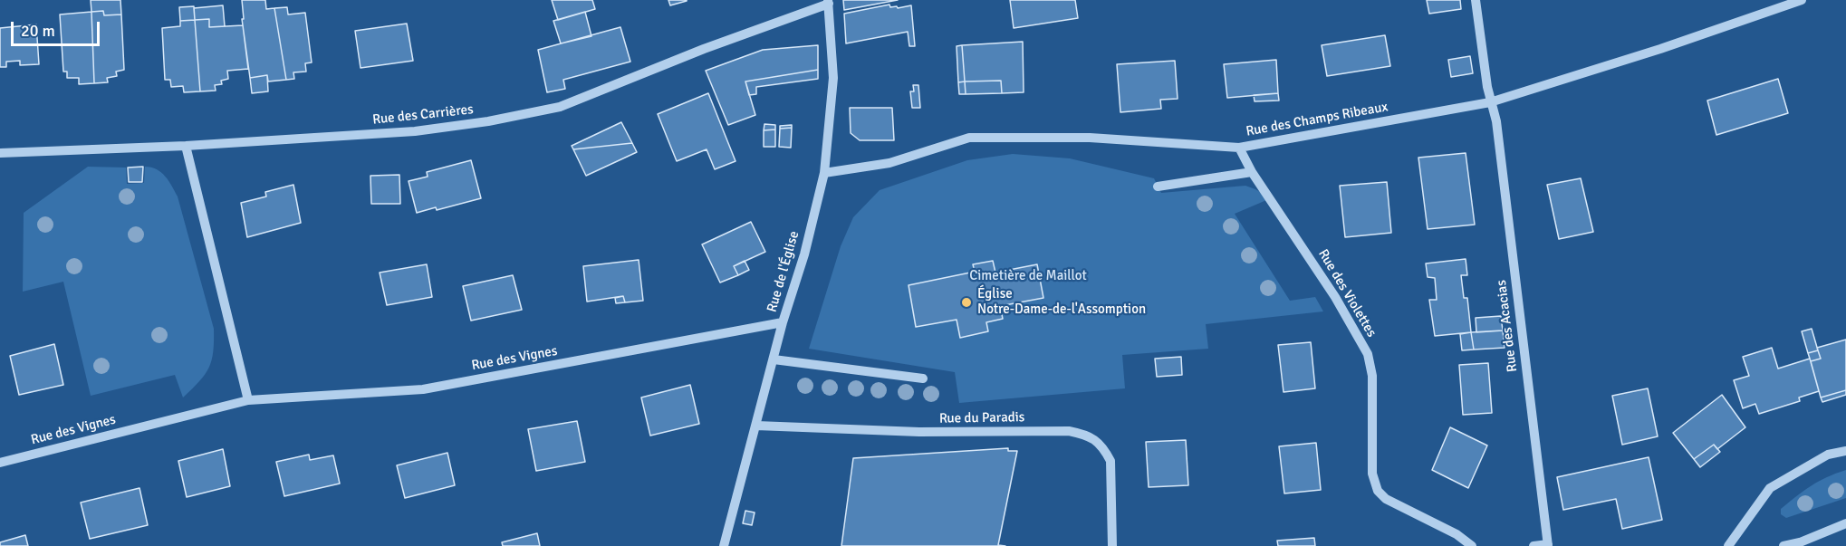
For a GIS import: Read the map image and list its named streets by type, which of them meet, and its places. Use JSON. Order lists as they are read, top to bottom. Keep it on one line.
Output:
{"streets":{"street":["Rue des Carrières","Rue des Champs Ribeaux","Rue de l'Église","Rue des Violettes","Rue des Acacias","Rue des Vignes","Rue du Paradis"]},"crossings":[["Rue des Carrières","Rue de l'Église"],["Rue des Champs Ribeaux","Rue de l'Église"],["Rue des Champs Ribeaux","Rue des Violettes"],["Rue des Champs Ribeaux","Rue des Acacias"],["Rue de l'Église","Rue des Vignes"],["Rue de l'Église","Rue du Paradis"]],"parks":["Cimetière de Maillot"],"places":["Église Notre-Dame-de-l'Assomption"],"scale_bar":"20 m"}
